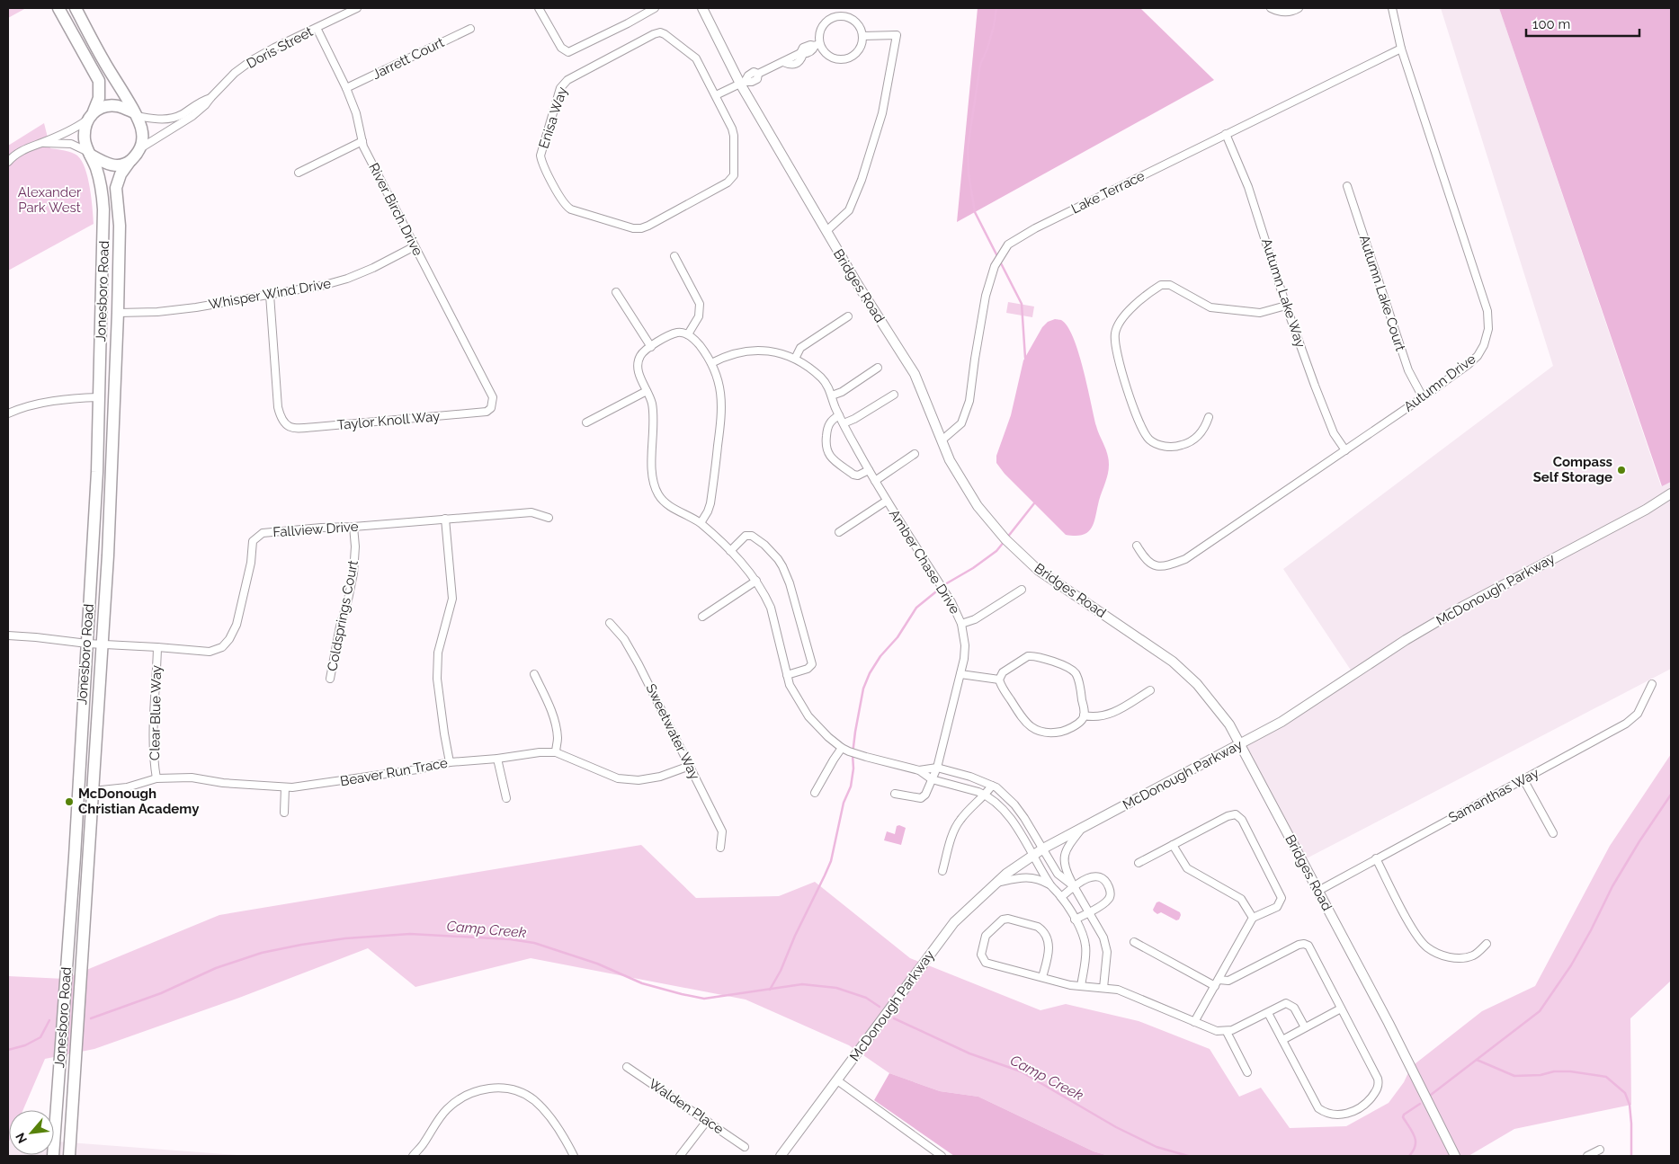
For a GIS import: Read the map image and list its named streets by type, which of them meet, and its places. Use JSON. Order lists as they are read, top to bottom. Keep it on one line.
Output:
{"streets":{"main road":["Jonesboro Road"],"street":["Doris Street","Jarrett Court","Enisa Way","Lake Terrace","River Birch Drive","Bridges Road","Autumn Lake Way","Autumn Lake Court","Whisper Wind Drive","Autumn Drive","Taylor Knoll Way","Fallview Drive","Amber Chase Drive","McDonough Parkway","Coldsprings Court","Clear Blue Way","Sweetwater Way","Beaver Run Trace","Samanthas Way","Walden Place"]},"crossings":[["Doris Street","River Birch Drive"],["Doris Street","Jonesboro Road"],["Jarrett Court","River Birch Drive"],["Lake Terrace","Bridges Road"],["Lake Terrace","Autumn Lake Way"],["Lake Terrace","Autumn Drive"],["River Birch Drive","Whisper Wind Drive"],["River Birch Drive","Taylor Knoll Way"],["Bridges Road","McDonough Parkway"],["Bridges Road","Samanthas Way"],["Jonesboro Road","Whisper Wind Drive"],["Jonesboro Road","Fallview Drive"],["Jonesboro Road","Beaver Run Trace"],["Autumn Lake Way","Autumn Drive"],["Autumn Lake Court","Autumn Drive"],["Whisper Wind Drive","Taylor Knoll Way"],["Fallview Drive","Coldsprings Court"],["Fallview Drive","Clear Blue Way"],["Clear Blue Way","Beaver Run Trace"],["Sweetwater Way","Beaver Run Trace"]],"water":["Camp Creek"],"parks":["Alexander Park West"],"places":["Compass Self Storage","McDonough Christian Academy"],"scale_bar":"100 m","north":"bottom left"}
